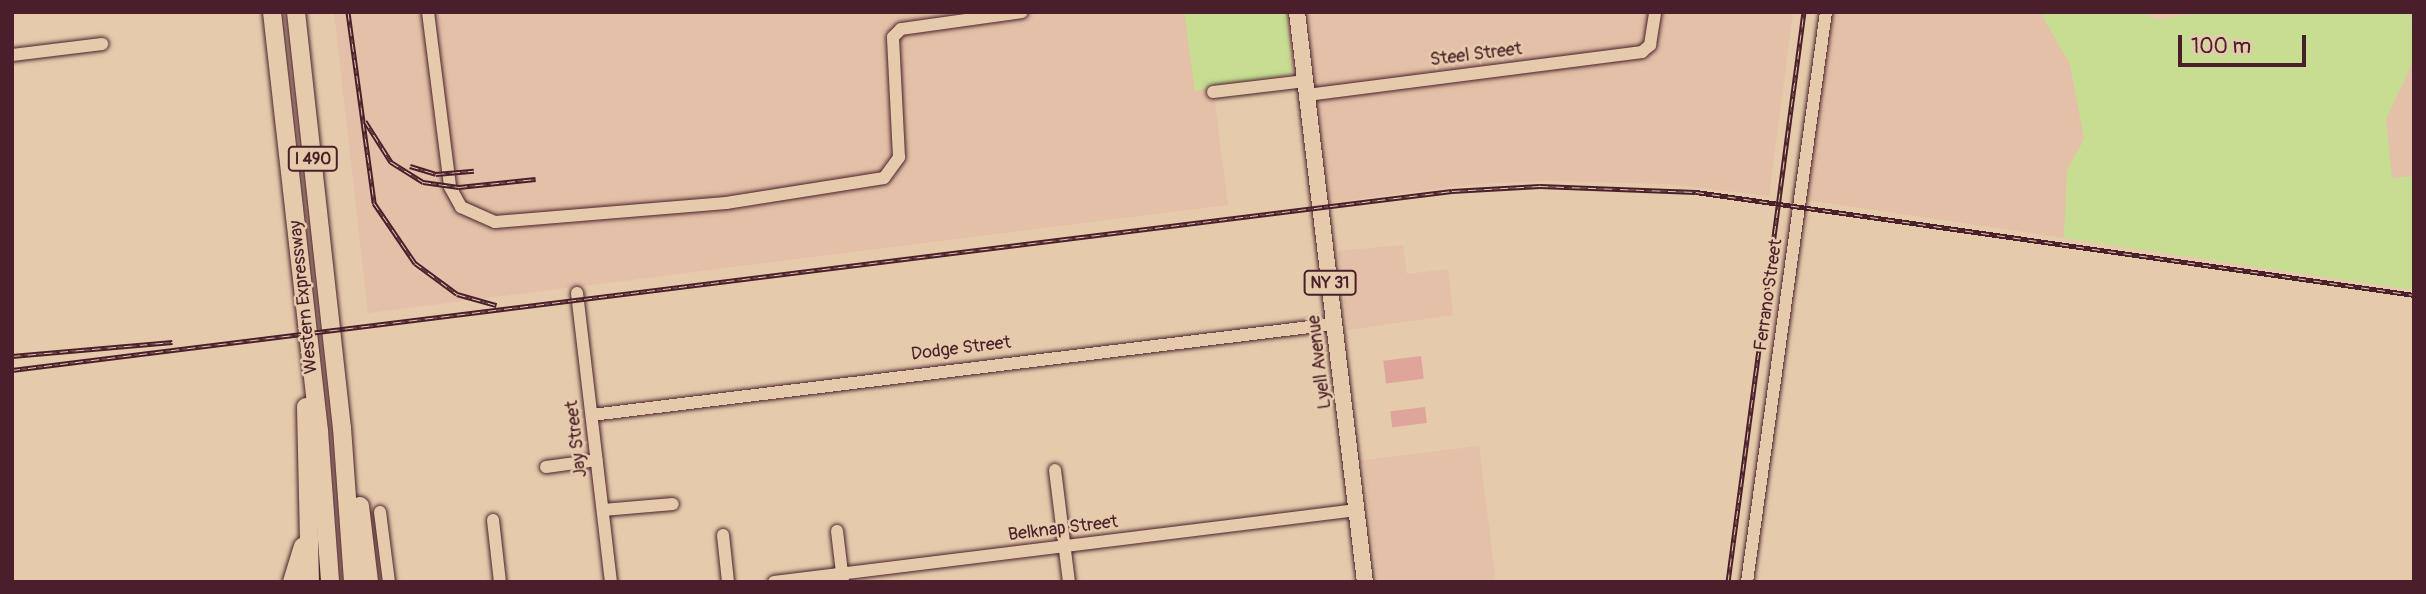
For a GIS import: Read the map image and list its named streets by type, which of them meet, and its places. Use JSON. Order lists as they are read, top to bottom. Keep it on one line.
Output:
{"streets":{"highway":["I 490","Western Expressway"],"main road":["NY 31","Lyell Avenue"],"street":["Steel Street","Ferrano Street","Dodge Street","Jay Street","Belknap Street"]},"crossings":[["Steel Street","Lyell Avenue"],["Dodge Street","Lyell Avenue"],["Dodge Street","Jay Street"],["Lyell Avenue","Belknap Street"]],"scale_bar":"100 m"}
